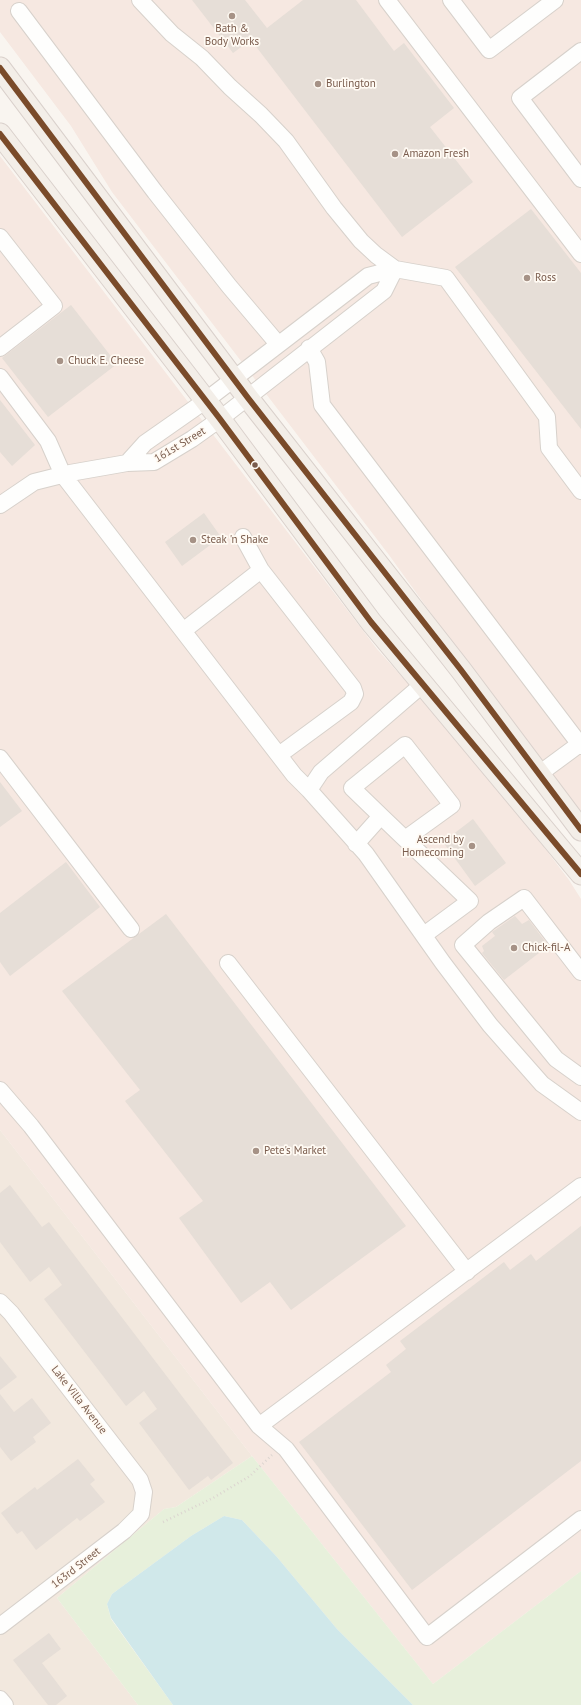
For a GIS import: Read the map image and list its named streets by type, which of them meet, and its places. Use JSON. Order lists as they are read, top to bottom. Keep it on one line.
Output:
{"streets":{"street":["161st Street","Lake Villa Avenue","163rd Street"]},"crossings":[["Lake Villa Avenue","163rd Street"]],"places":["Bath & Body Works","Burlington","Amazon Fresh","Ross","Chuck E. Cheese","Steak 'n Shake","Ascend by Homecoming","Chick-fil-A","Pete's Market"]}
